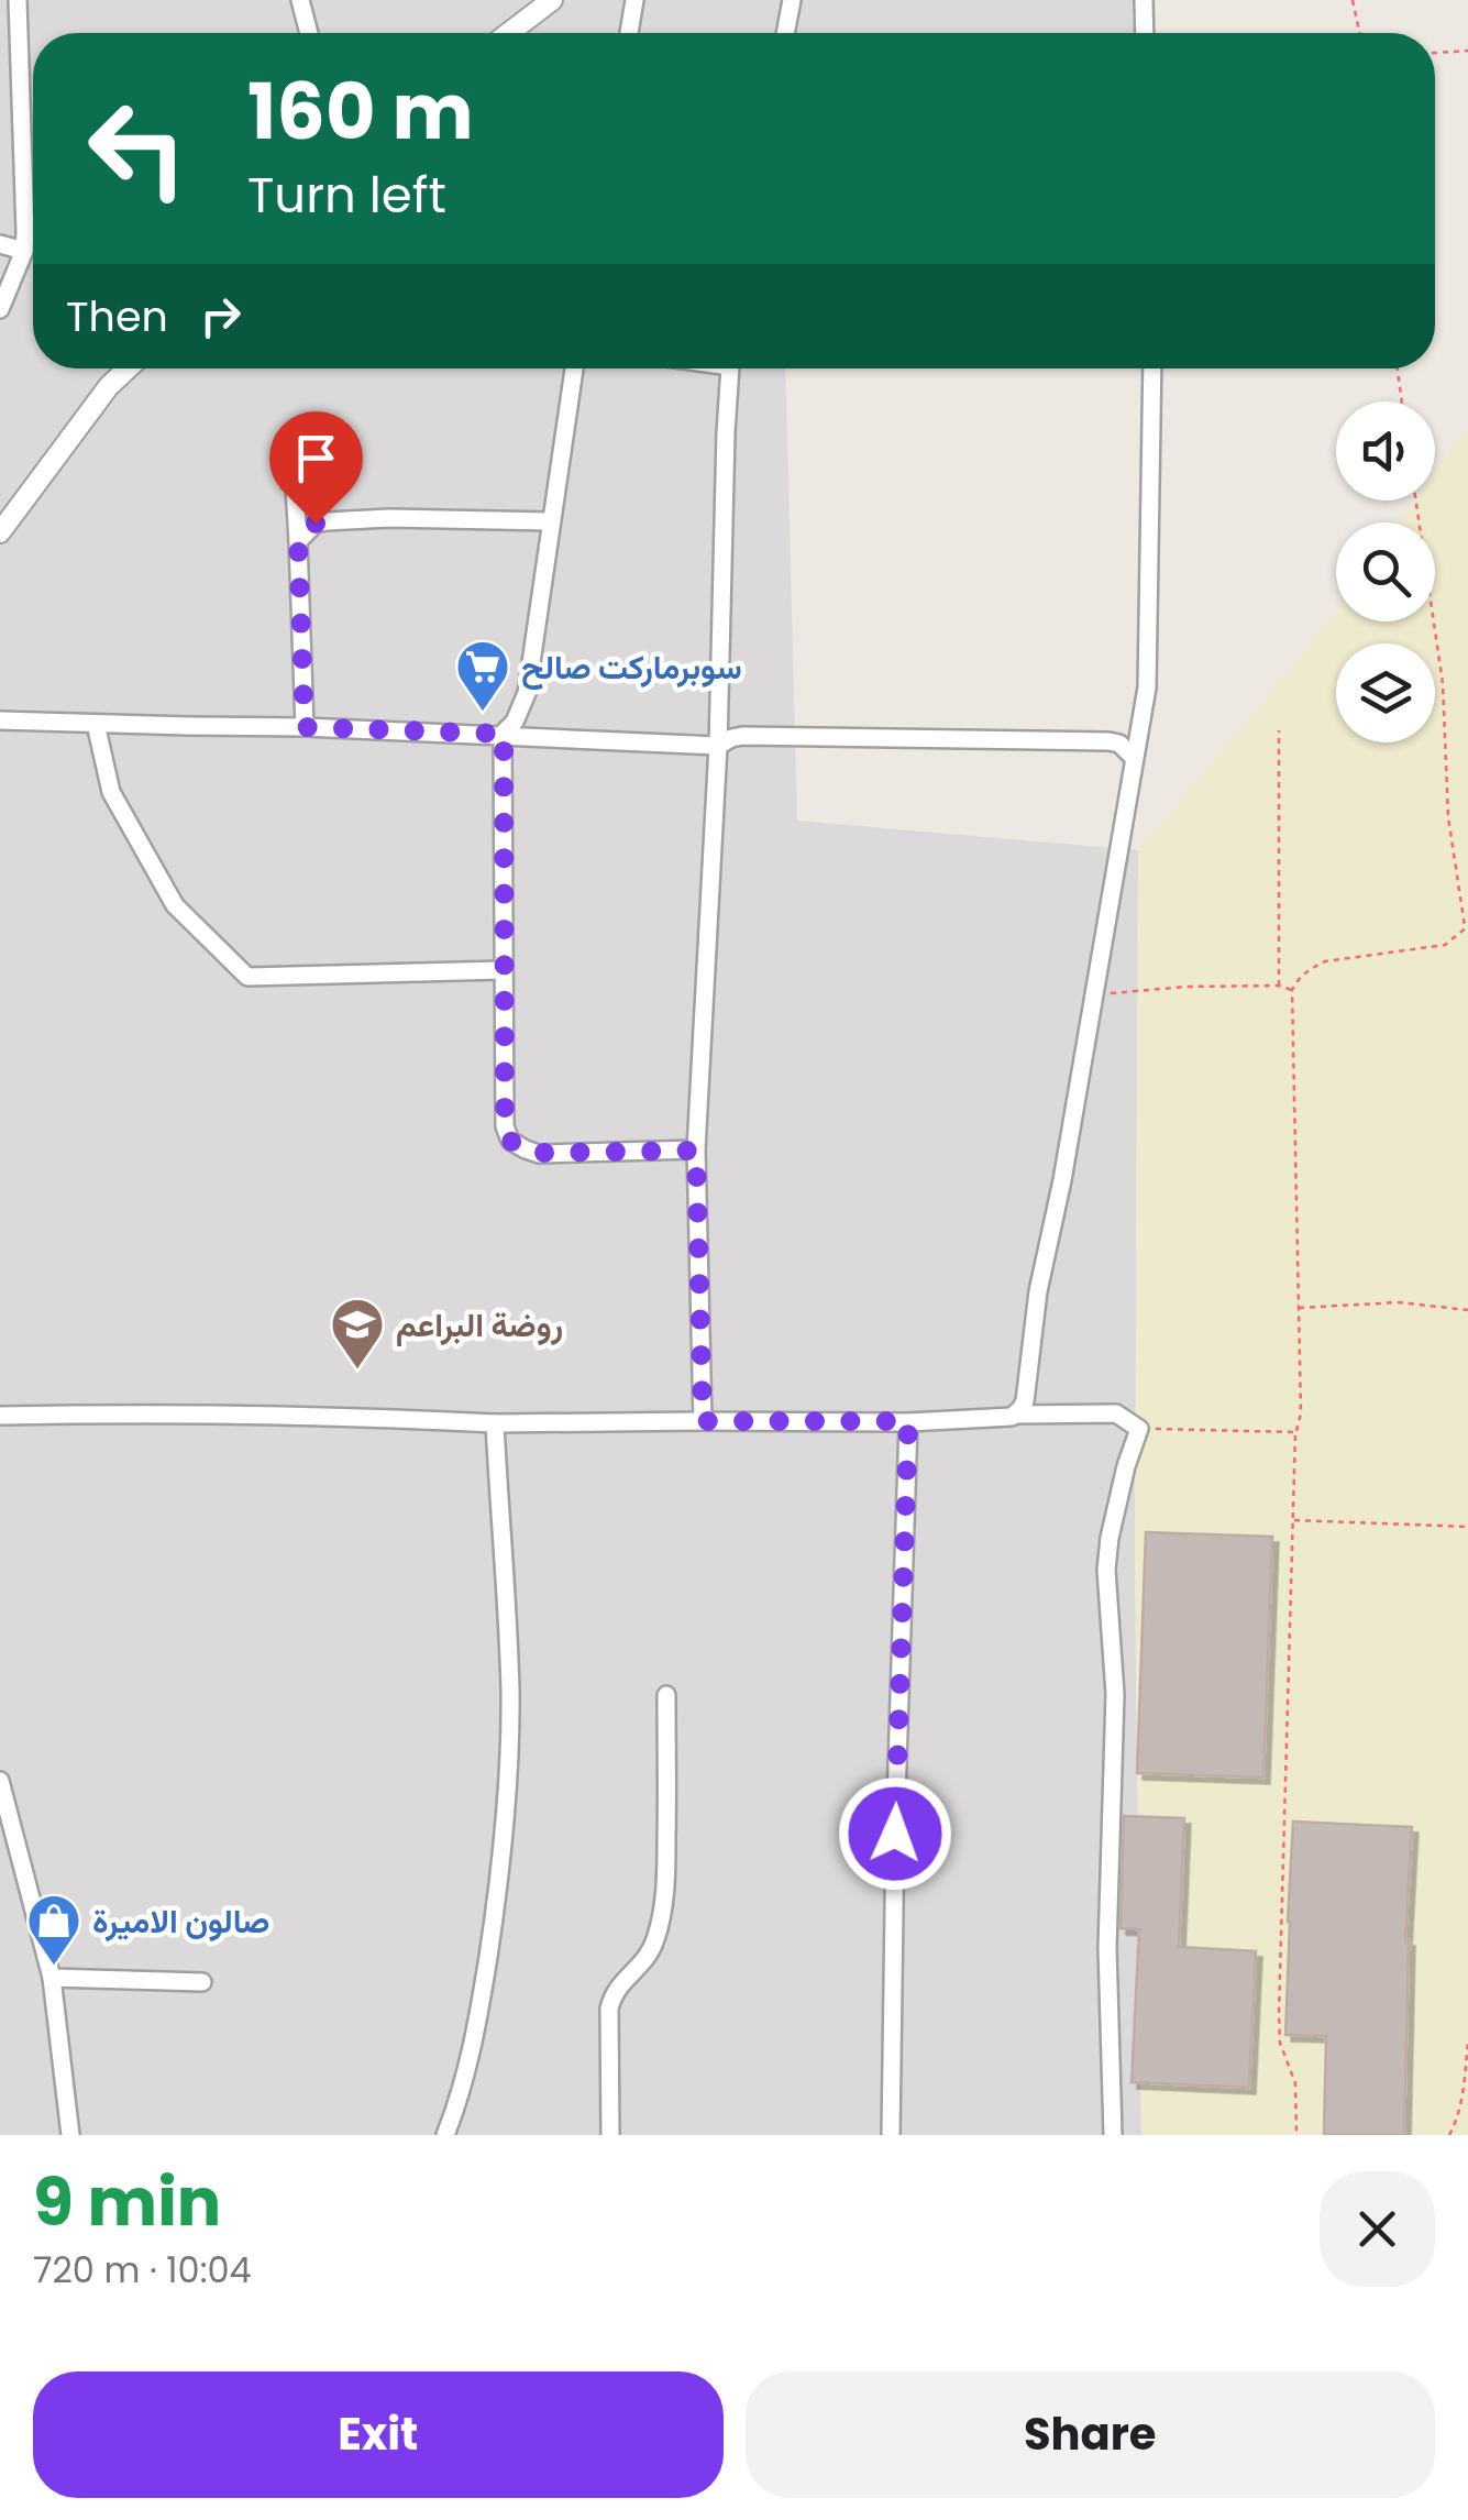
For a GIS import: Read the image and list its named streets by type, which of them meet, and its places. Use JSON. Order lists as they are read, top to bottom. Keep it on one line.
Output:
{"places":{"supermarket":["سوبرماركت صالح"],"school or university":["روضة البراعم"],"shop":["صالون الاميرة"]},"page":{"turn":["160 m","Turn left"],"then":"Then","heading":["9 min","720 m · 10:04"],"buttons":["Exit","Share"]}}
